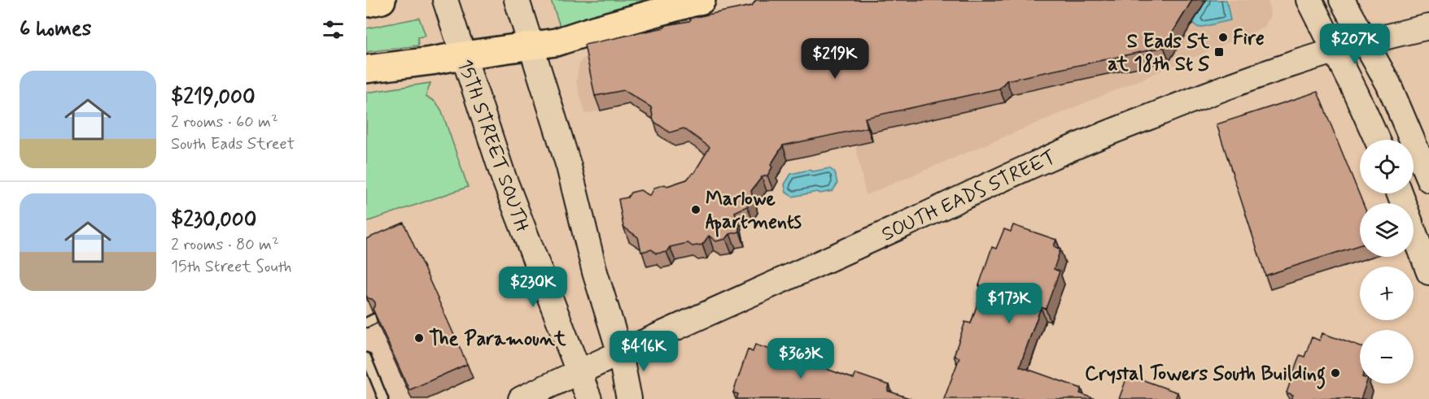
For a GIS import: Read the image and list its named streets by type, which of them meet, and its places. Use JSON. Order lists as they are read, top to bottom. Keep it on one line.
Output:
{"streets":{"street":["15TH STREET SOUTH","SOUTH EADS STREET"]},"crossings":[["15TH STREET SOUTH","SOUTH EADS STREET"]],"places":{"other":["Fire","Marlowe Apartments","The Paramount","Crystal Towers South Building"],"transit":["S Eads St at 18th St S"]},"page":{"heading":"6 homes","price":["$207K","$219K","$230K","$173K","$416K","$363K"],"list":[{"name":"$219,000","note":"2 rooms · 60 m² · South Eads Street"},{"name":"$230,000","note":"2 rooms · 80 m² · 15th Street South"}],"map_buttons":["+","−"]}}
